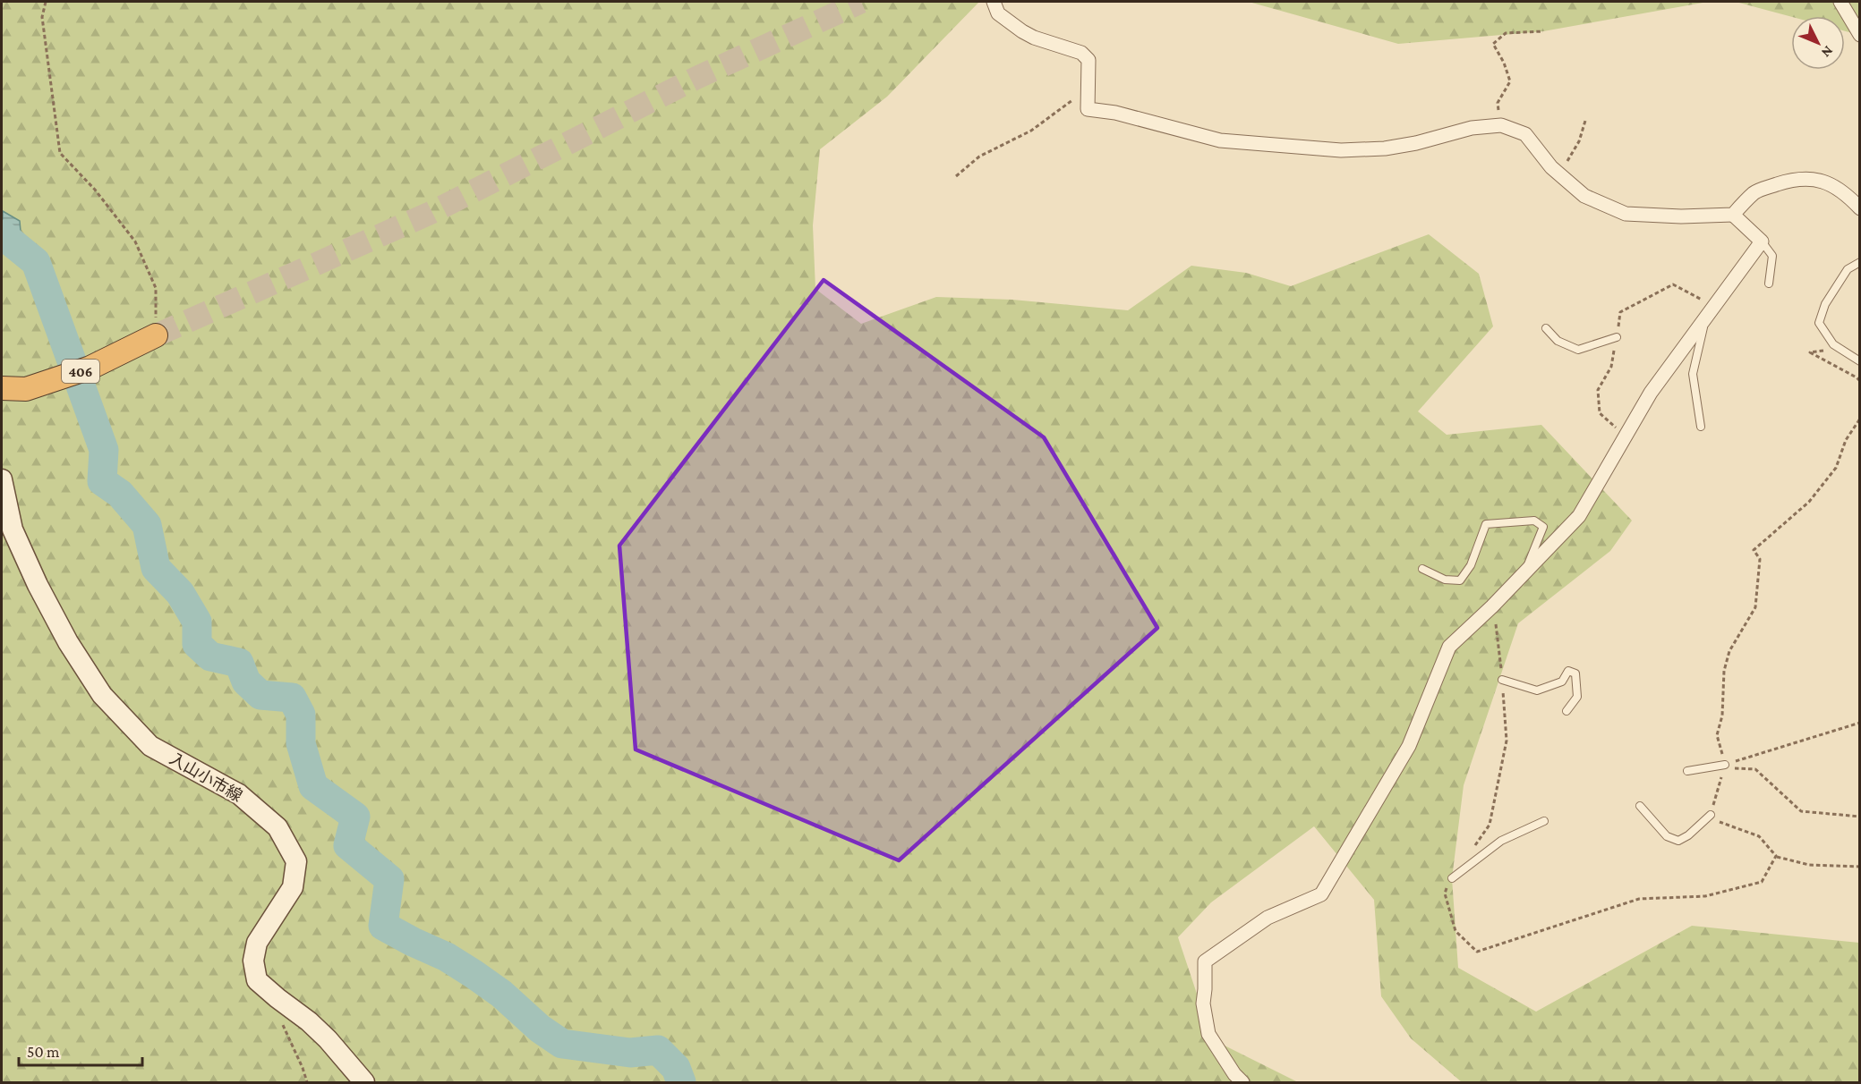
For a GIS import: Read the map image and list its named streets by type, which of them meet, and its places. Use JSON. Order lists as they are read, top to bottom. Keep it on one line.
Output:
{"streets":{"highway":["406"],"main road":["入山小市線"]},"scale_bar":"50 m","north":"bottom right"}
